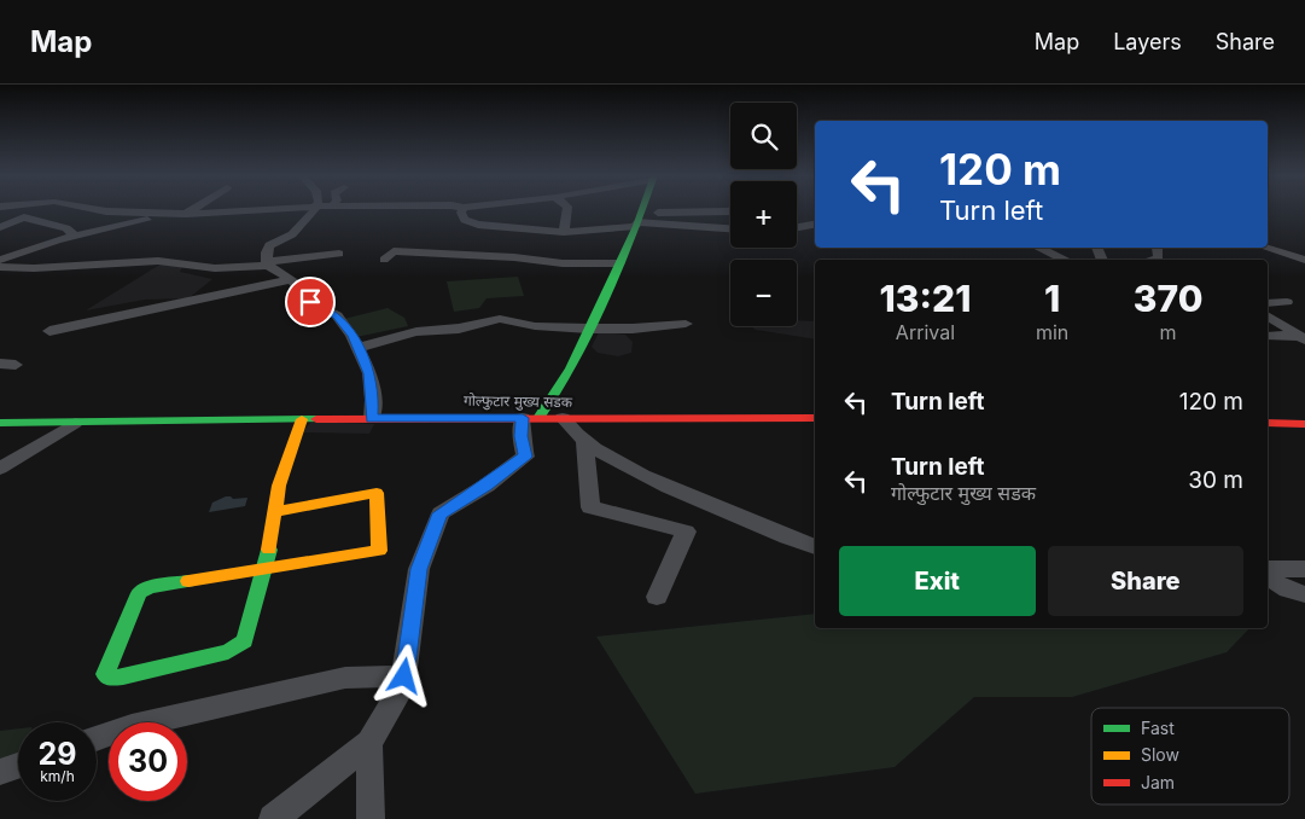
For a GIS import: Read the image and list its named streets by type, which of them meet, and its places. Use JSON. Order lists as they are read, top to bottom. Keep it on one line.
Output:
{"streets":{"street":["गोल्फुटार मुख्य सडक"]},"legend":["Fast","Slow","Jam"],"page":{"header":"Map","nav":["Map","Layers","Share"],"map_buttons":["+","−"],"turn":["120 m","Turn left"],"eta":["13:21","Arrival","1","min","370","m"],"list":[{"name":"Turn left","value":"120 m"},{"name":"Turn left","note":"गोल्फुटार मुख्य सडक","value":"30 m"}],"buttons":["Exit","Share"],"speed":"29 km/h","limit":"30"}}
